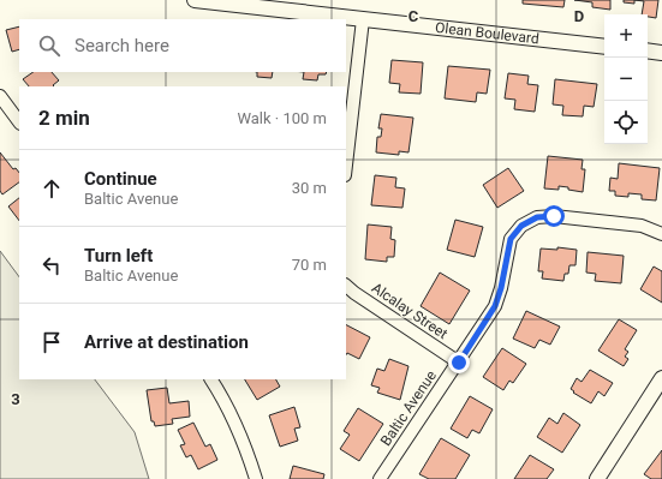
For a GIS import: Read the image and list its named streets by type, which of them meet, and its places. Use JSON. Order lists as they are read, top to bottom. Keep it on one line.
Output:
{"streets":{"street":["Olean Boulevard","Alcalay Street","Baltic Avenue"]},"crossings":[["Alcalay Street","Baltic Avenue"]],"page":{"map_buttons":["+","−"],"search":"Search here","heading":["2 min","Walk · 100 m"],"list":[["Continue","Baltic Avenue","30 m"],["Turn left","Baltic Avenue","70 m"],"Arrive at destination"]},"grid":{"columns":["C","D"],"rows":["3"]}}
